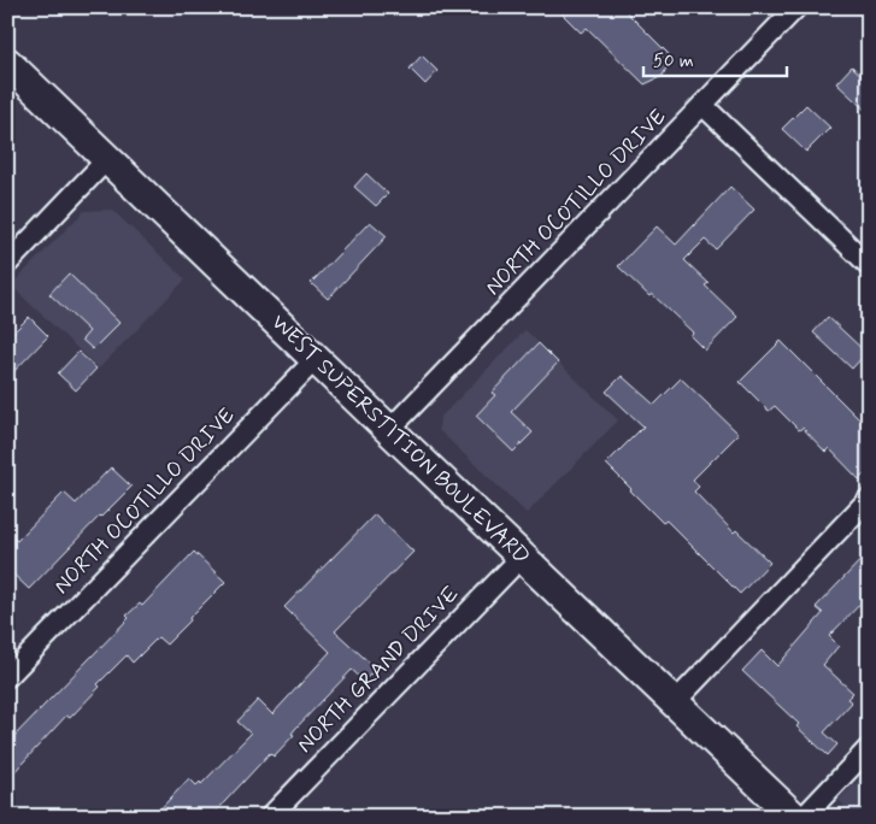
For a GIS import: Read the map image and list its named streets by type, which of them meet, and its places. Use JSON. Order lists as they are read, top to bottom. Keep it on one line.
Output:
{"streets":{"main road":["WEST SUPERSTITION BOULEVARD"],"street":["NORTH OCOTILLO DRIVE","NORTH GRAND DRIVE"]},"crossings":[["NORTH OCOTILLO DRIVE","WEST SUPERSTITION BOULEVARD"],["WEST SUPERSTITION BOULEVARD","NORTH GRAND DRIVE"]],"scale_bar":"50 m"}
